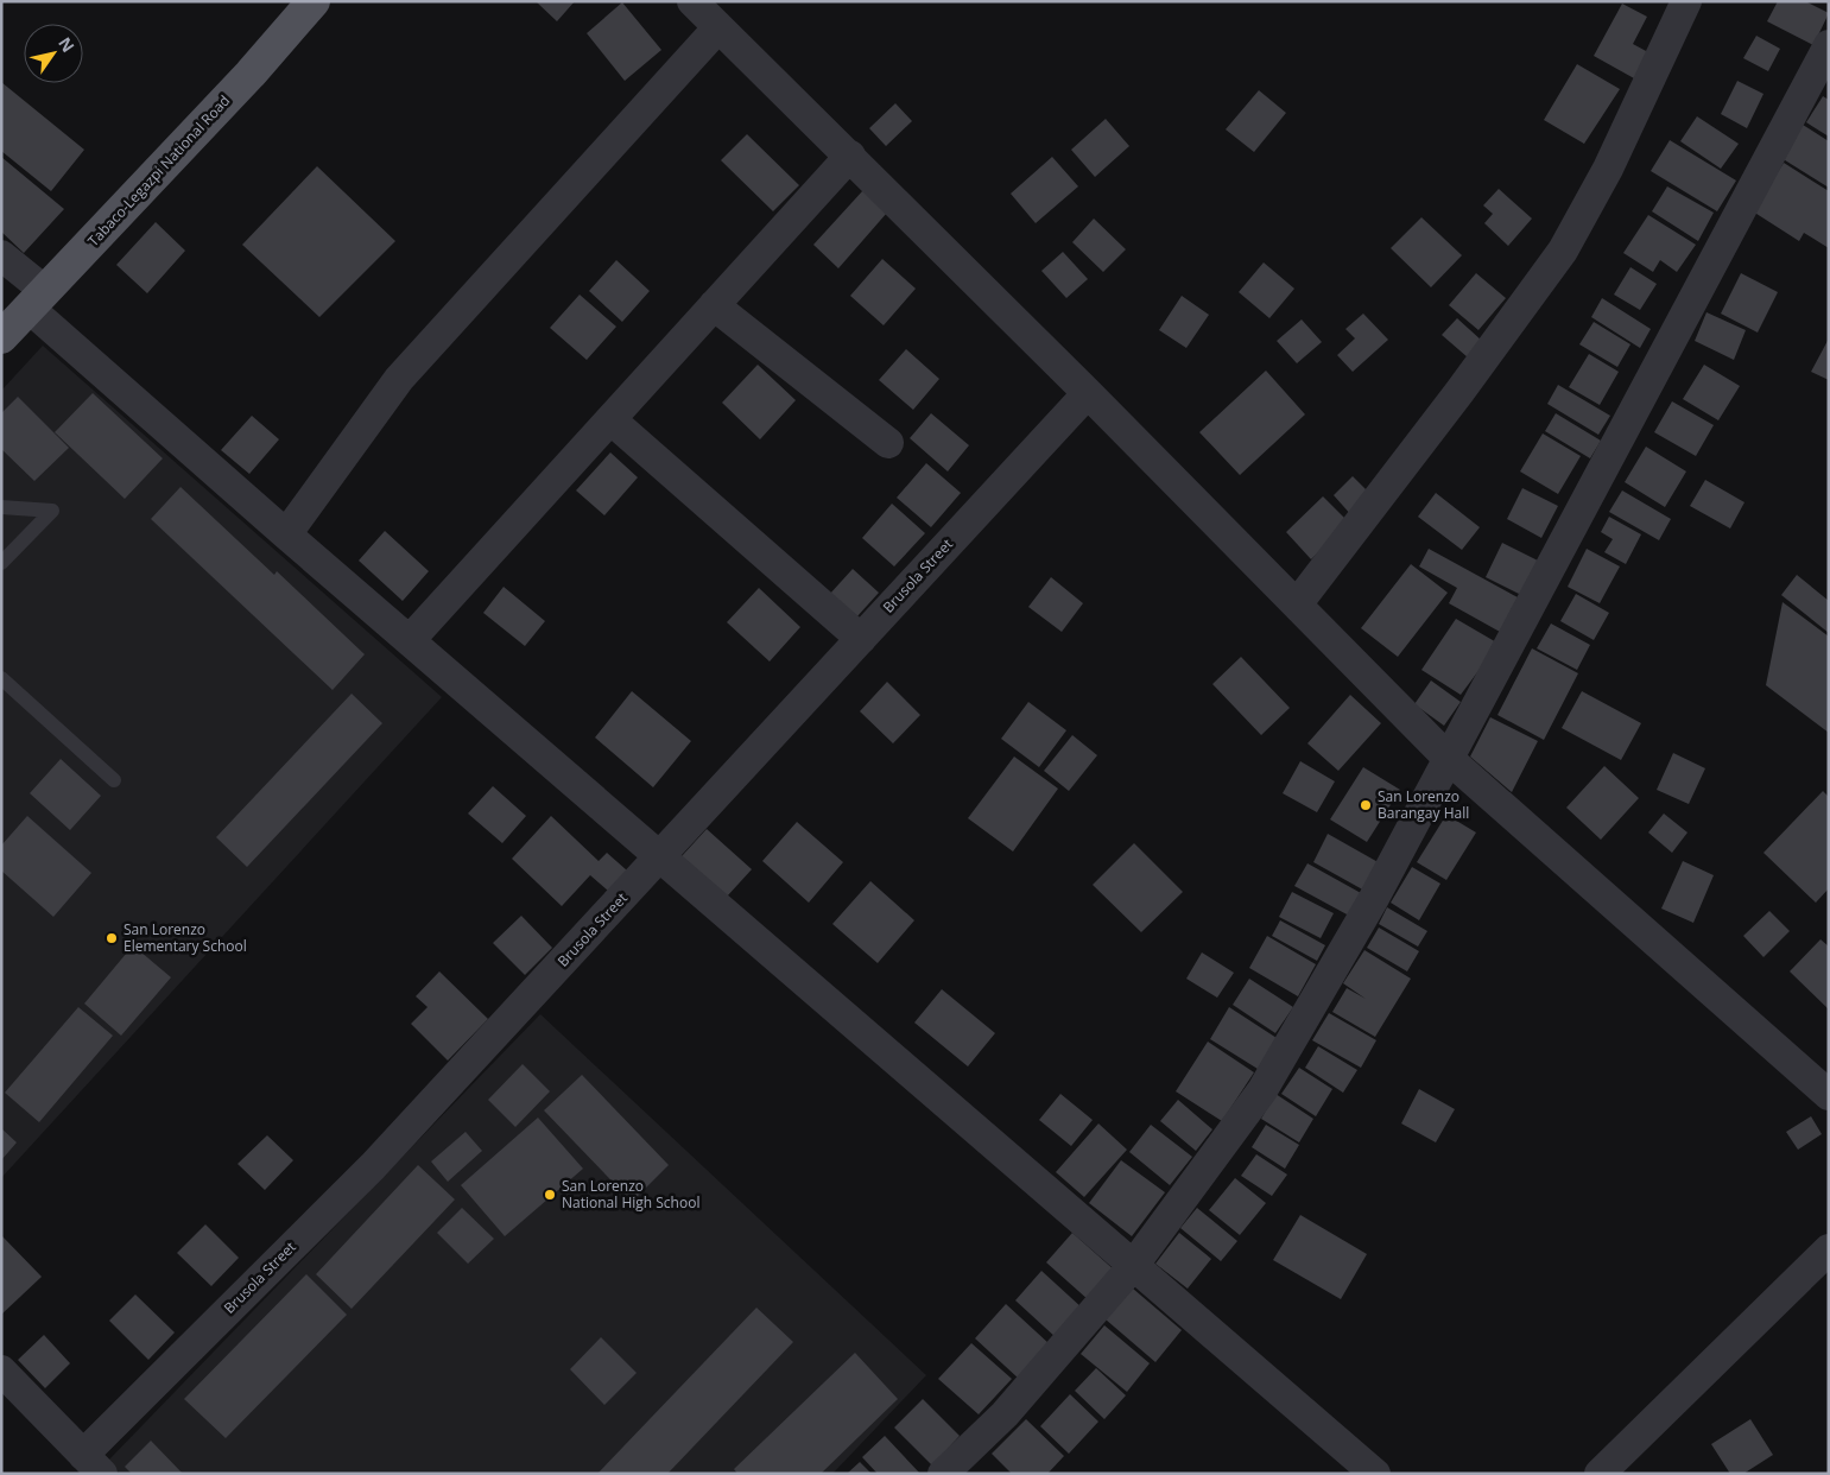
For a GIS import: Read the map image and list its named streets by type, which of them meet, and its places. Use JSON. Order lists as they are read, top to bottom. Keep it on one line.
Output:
{"streets":{"main road":["Tabaco-Legazpi National Road"],"street":["Brusola Street"]},"places":["San Lorenzo Barangay Hall","San Lorenzo Elementary School","San Lorenzo National High School"],"north":"top right"}
